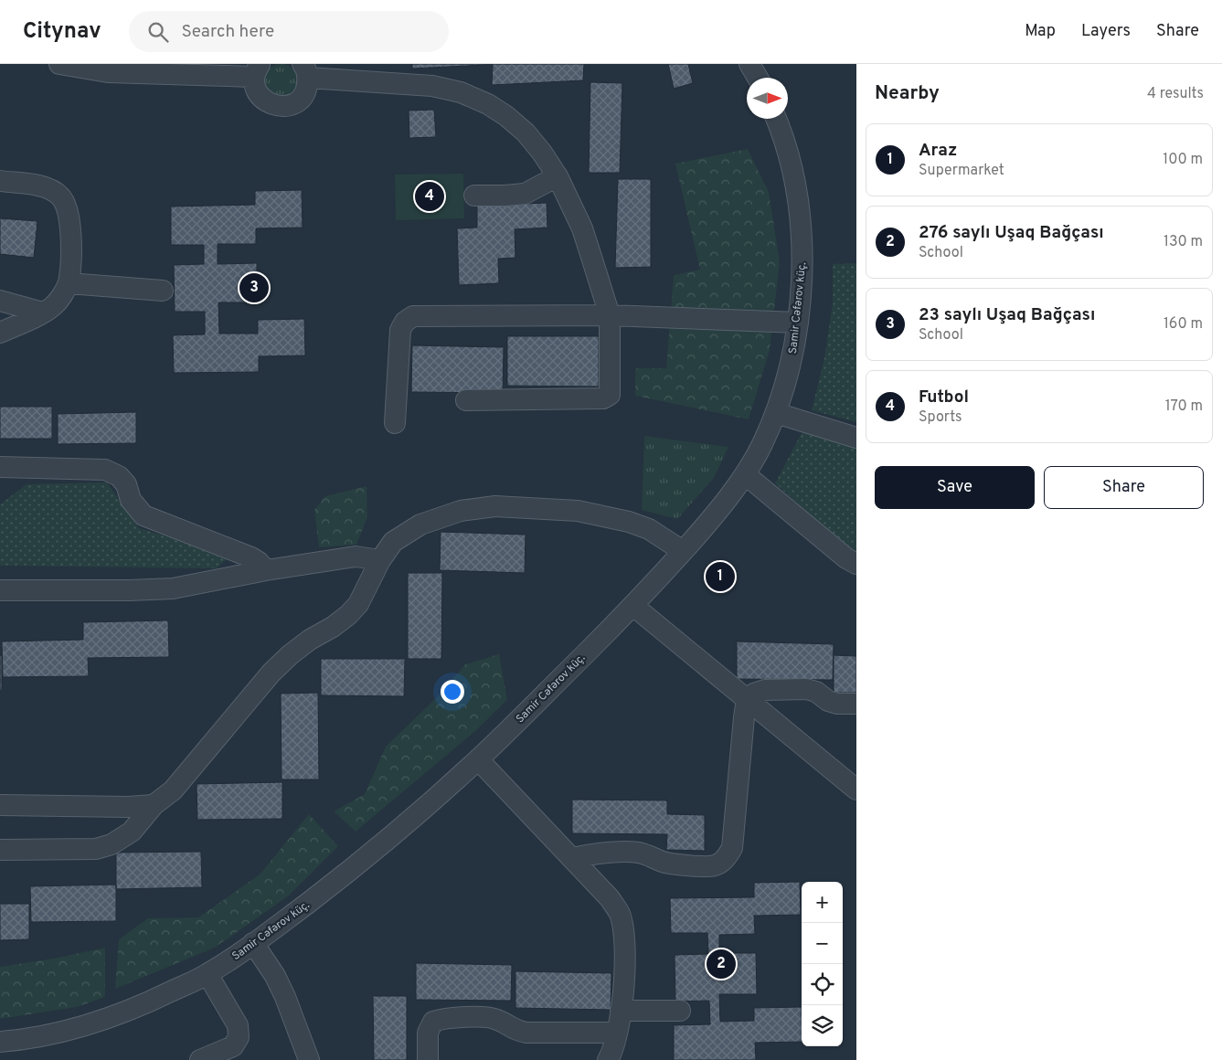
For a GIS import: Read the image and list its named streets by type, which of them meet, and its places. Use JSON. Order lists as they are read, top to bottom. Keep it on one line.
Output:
{"streets":{"street":["Samir Cəfərov küç."]},"north":"right","page":{"header":"Citynav","search":"Search here","nav":["Map","Layers","Share"],"heading":["Nearby","4 results"],"list":[{"mark":"1","name":"Araz","note":"Supermarket","value":"100 m"},{"mark":"2","name":"276 saylı Uşaq Bağçası","note":"School","value":"130 m"},{"mark":"3","name":"23 saylı Uşaq Bağçası","note":"School","value":"160 m"},{"mark":"4","name":"Futbol","note":"Sports","value":"170 m"}],"pins":["4","3","1","2"],"buttons":["Save","Share"],"map_buttons":["+","−"]}}
